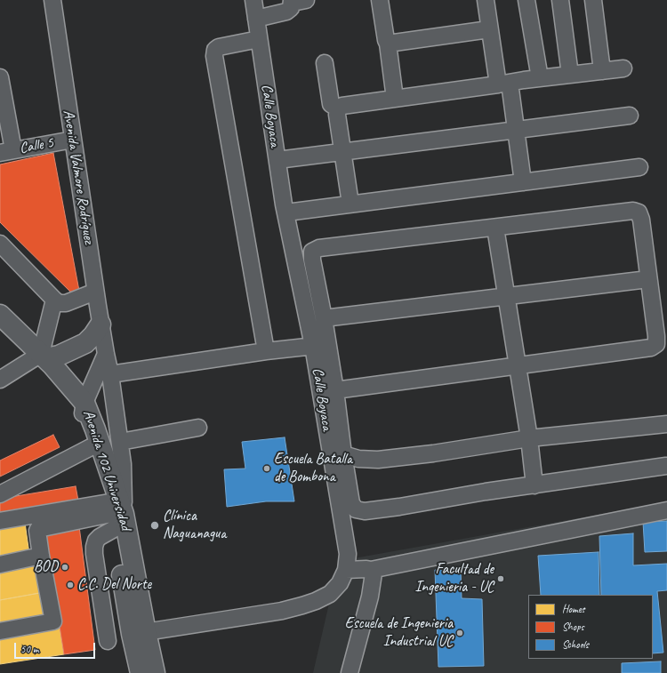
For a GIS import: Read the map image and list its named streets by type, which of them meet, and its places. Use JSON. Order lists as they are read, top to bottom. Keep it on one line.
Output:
{"streets":{"main road":["Avenida 102 Universidad"],"street":["Calle Boyaca","Calle 5","Avenida Valmore Rodríguez"]},"crossings":[["Calle Boyaca","Avenida 102 Universidad"],["Calle 5","Avenida Valmore Rodríguez"],["Avenida Valmore Rodríguez","Avenida 102 Universidad"]],"places":["Escuela Batalla de Bombona","Clínica Naguanagua","BOD","Facultad de Ingenieria - UC","C.C. Del Norte","Escuela de Ingenieria Industrial UC"],"legend":["Homes","Shops","Schools"],"scale_bar":"50 m"}
